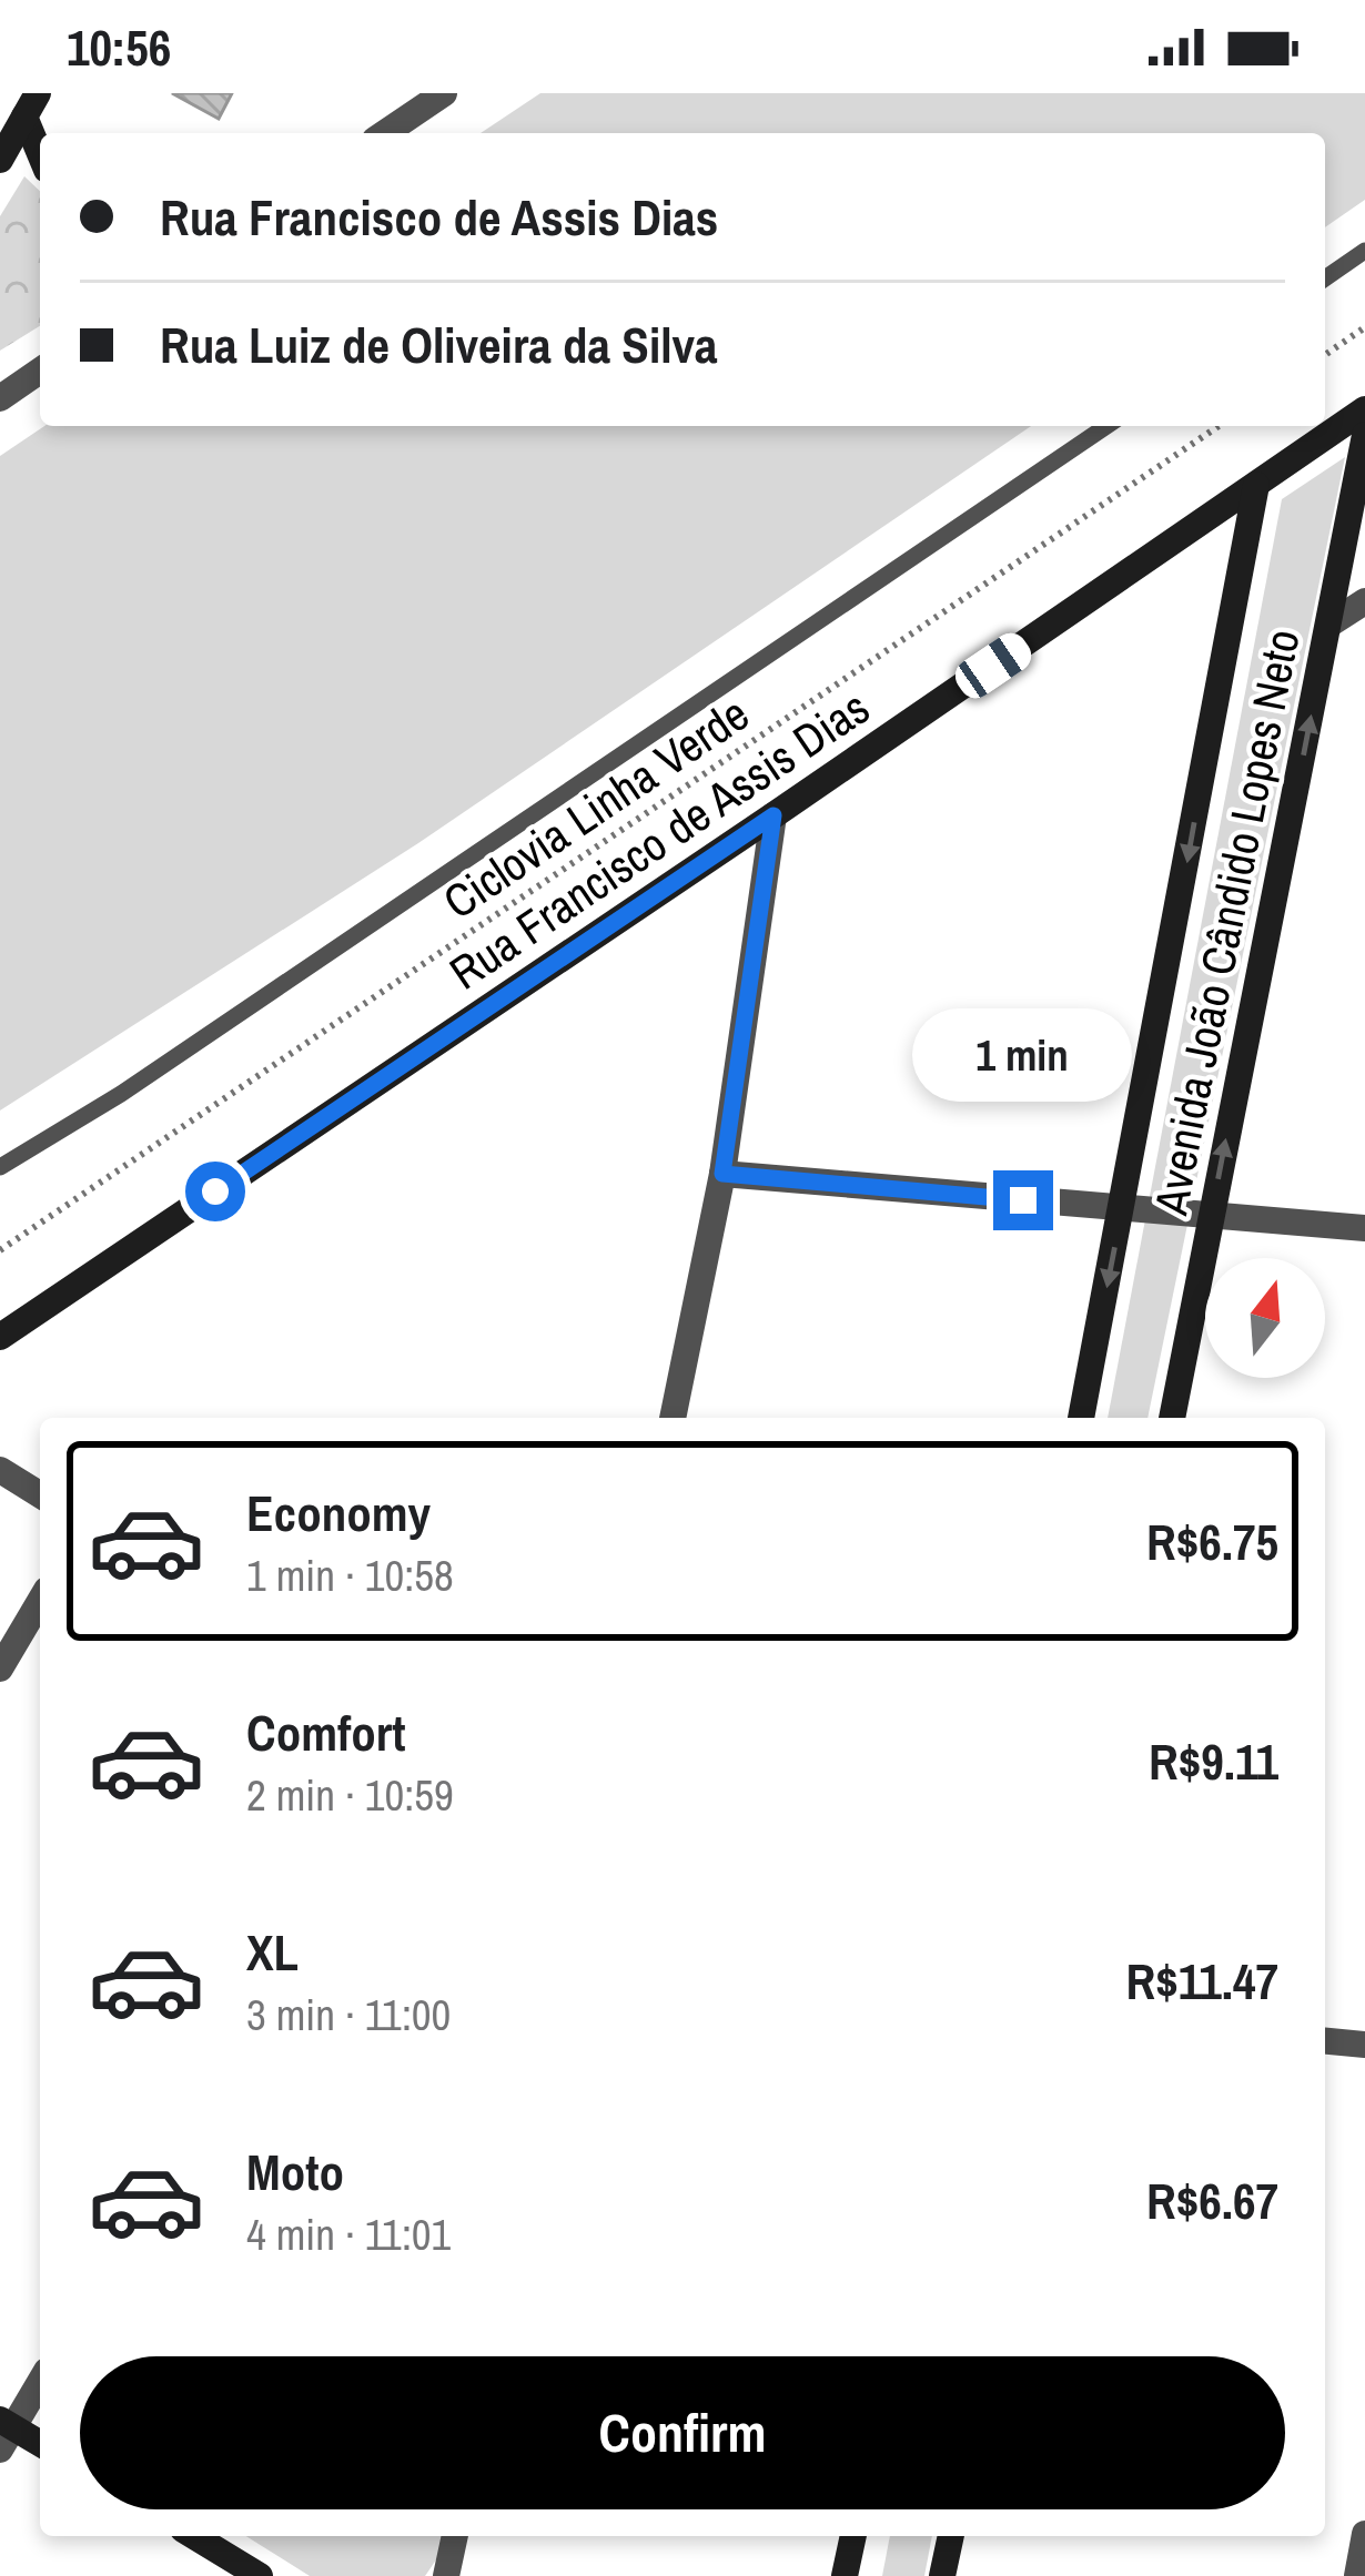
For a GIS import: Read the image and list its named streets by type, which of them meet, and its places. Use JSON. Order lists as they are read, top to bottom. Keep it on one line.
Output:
{"streets":{"street":["Rua Francisco de Assis Dias","Avenida João Cândido Lopes Neto"],"path":["Ciclovia Linha Verde"]},"crossings":[["Rua Francisco de Assis Dias","Avenida João Cândido Lopes Neto"]],"north":"top","page":{"status":"10:56","banner":["Rua Francisco de Assis Dias","Rua Luiz de Oliveira da Silva"],"bubble":"1 min","list":[{"name":"Economy","note":"1 min · 10:58","value":"R$6.75"},{"name":"Comfort","note":"2 min · 10:59","value":"R$9.11"},{"name":"XL","note":"3 min · 11:00","value":"R$11.47"},{"name":"Moto","note":"4 min · 11:01","value":"R$6.67"}],"buttons":"Confirm"}}
